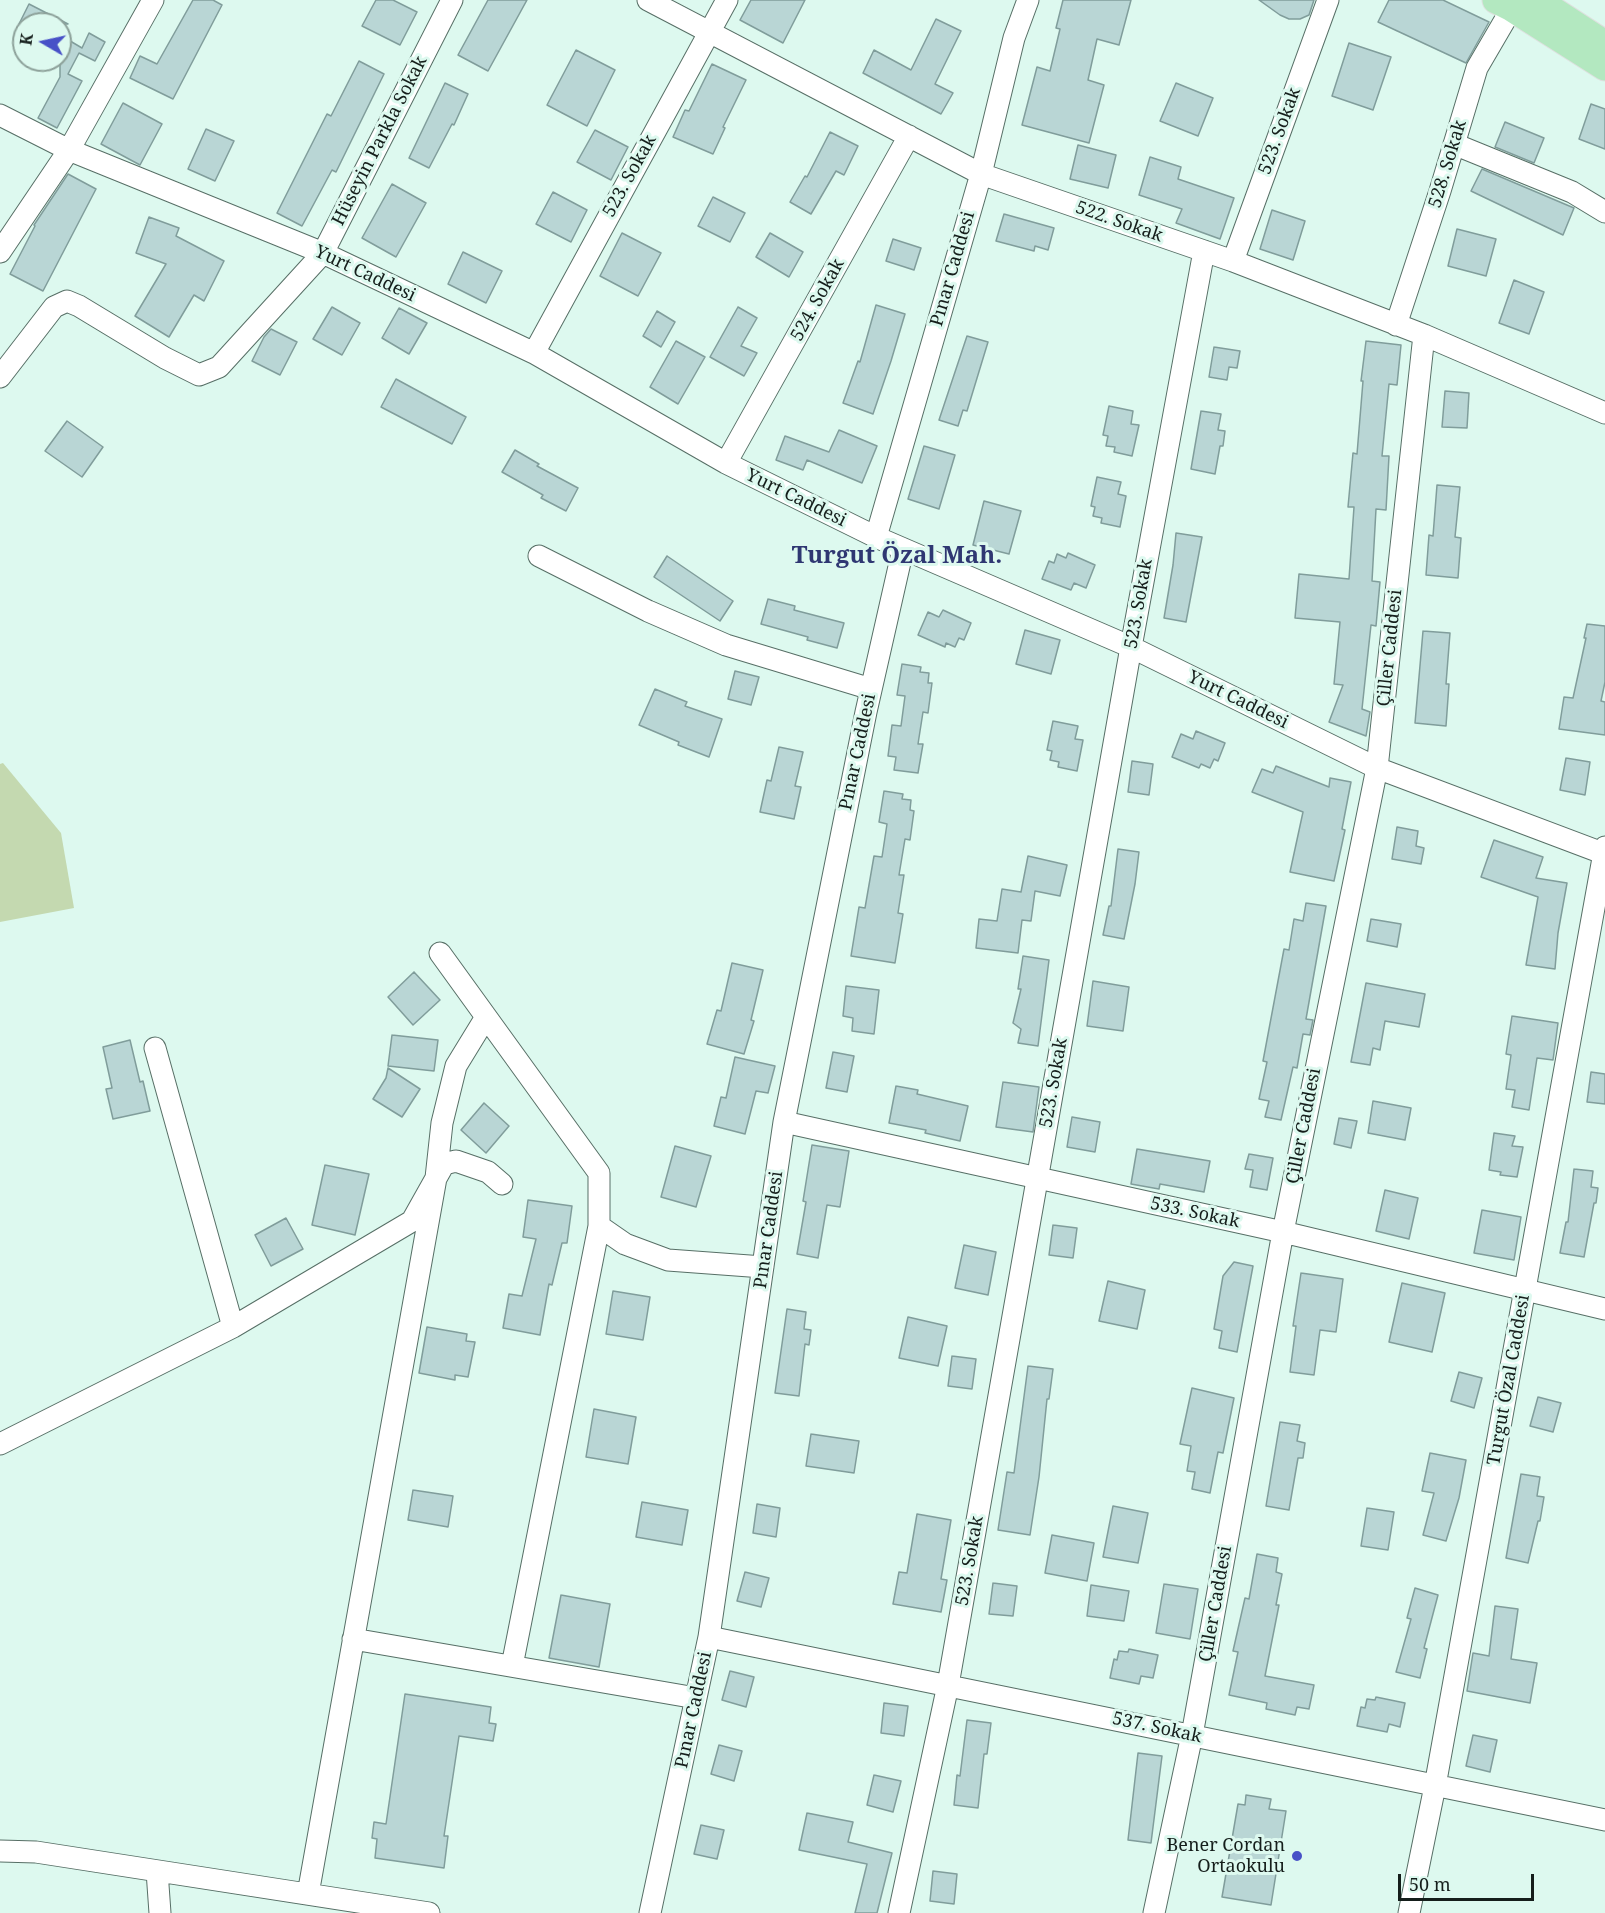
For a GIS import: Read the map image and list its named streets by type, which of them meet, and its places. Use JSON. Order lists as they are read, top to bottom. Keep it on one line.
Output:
{"streets":{"street":["523. Sokak","Hüseyin Parkla Sokak","528. Sokak","522. Sokak","Pınar Caddesi","Yurt Caddesi","524. Sokak","Çiller Caddesi","533. Sokak","Turgut Özal Caddesi","537. Sokak"]},"crossings":[["523. Sokak","522. Sokak"],["523. Sokak","Yurt Caddesi"],["523. Sokak","533. Sokak"],["523. Sokak","537. Sokak"],["Hüseyin Parkla Sokak","Yurt Caddesi"],["528. Sokak","522. Sokak"],["522. Sokak","Pınar Caddesi"],["522. Sokak","524. Sokak"],["522. Sokak","Çiller Caddesi"],["Pınar Caddesi","Yurt Caddesi"],["Pınar Caddesi","533. Sokak"],["Pınar Caddesi","537. Sokak"],["Yurt Caddesi","524. Sokak"],["Yurt Caddesi","Çiller Caddesi"],["Yurt Caddesi","Turgut Özal Caddesi"],["Çiller Caddesi","533. Sokak"],["Çiller Caddesi","537. Sokak"],["533. Sokak","Turgut Özal Caddesi"],["Turgut Özal Caddesi","537. Sokak"]],"districts":["Turgut Özal Mah."],"places":["Bener Cordan Ortaokulu"],"scale_bar":"50 m","north":"left"}
